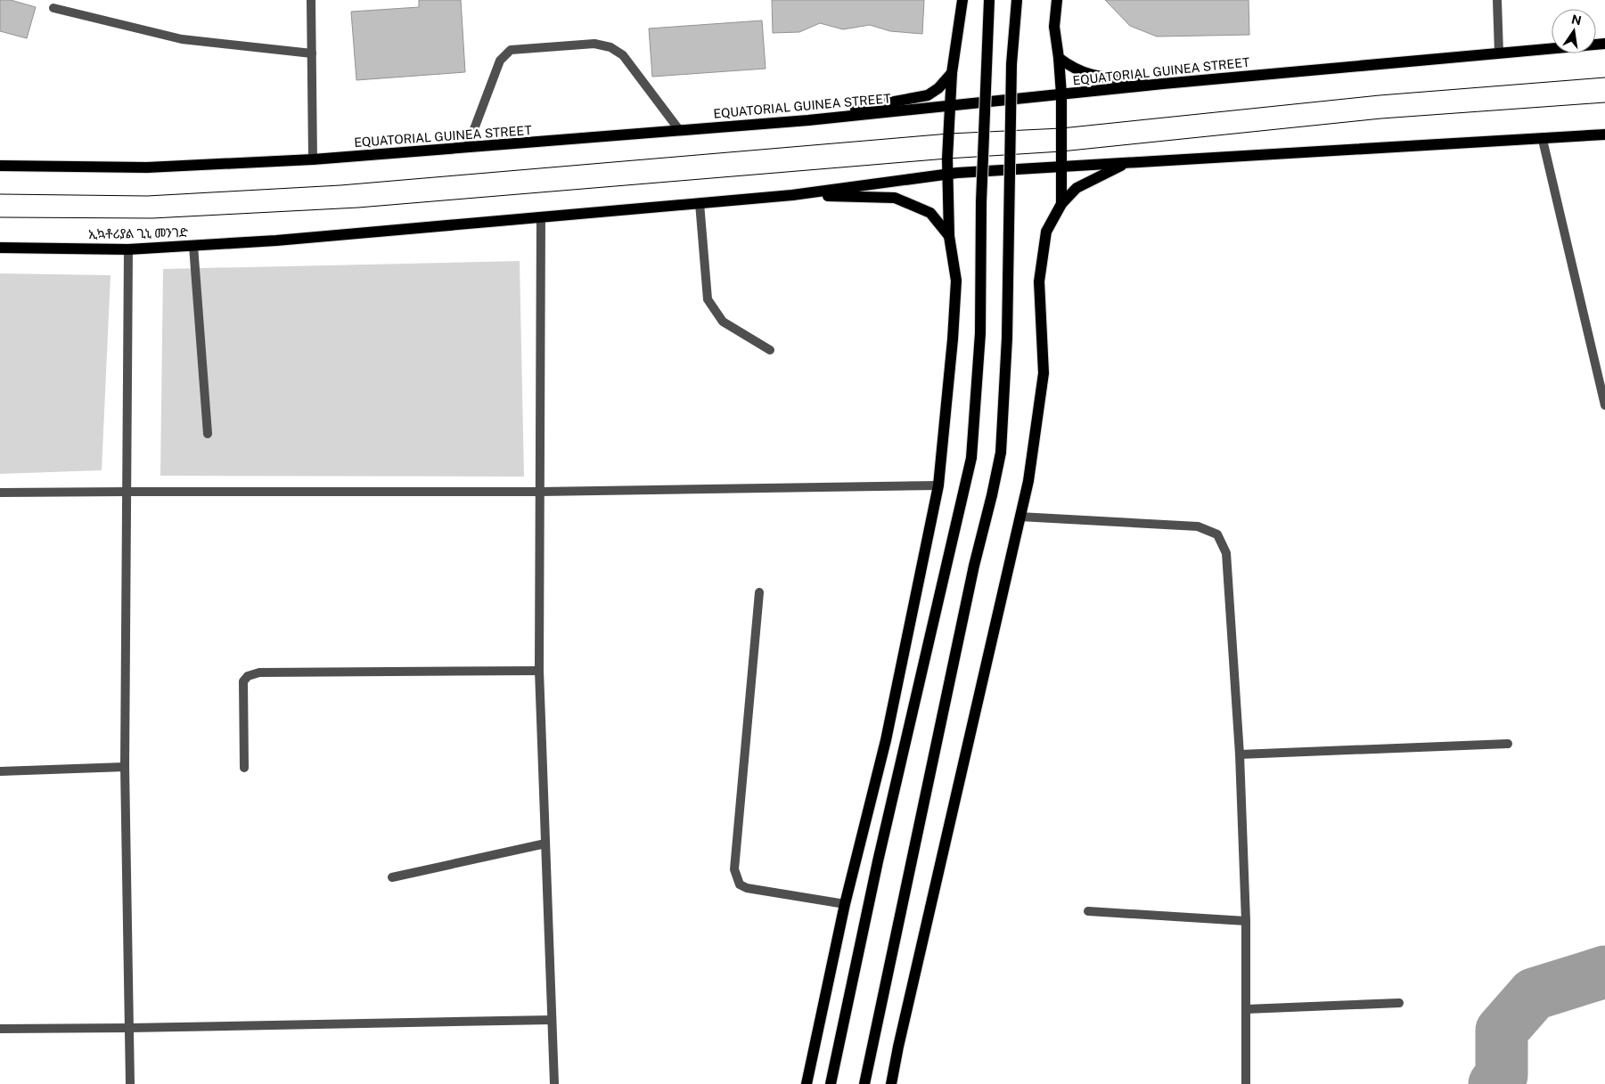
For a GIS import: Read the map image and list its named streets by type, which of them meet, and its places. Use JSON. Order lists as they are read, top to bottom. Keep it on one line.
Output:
{"streets":{"main road":["EQUATORIAL GUINEA STREET","ኢኳቶሪያል ጊኒ መንገድ"]},"north":"top"}
